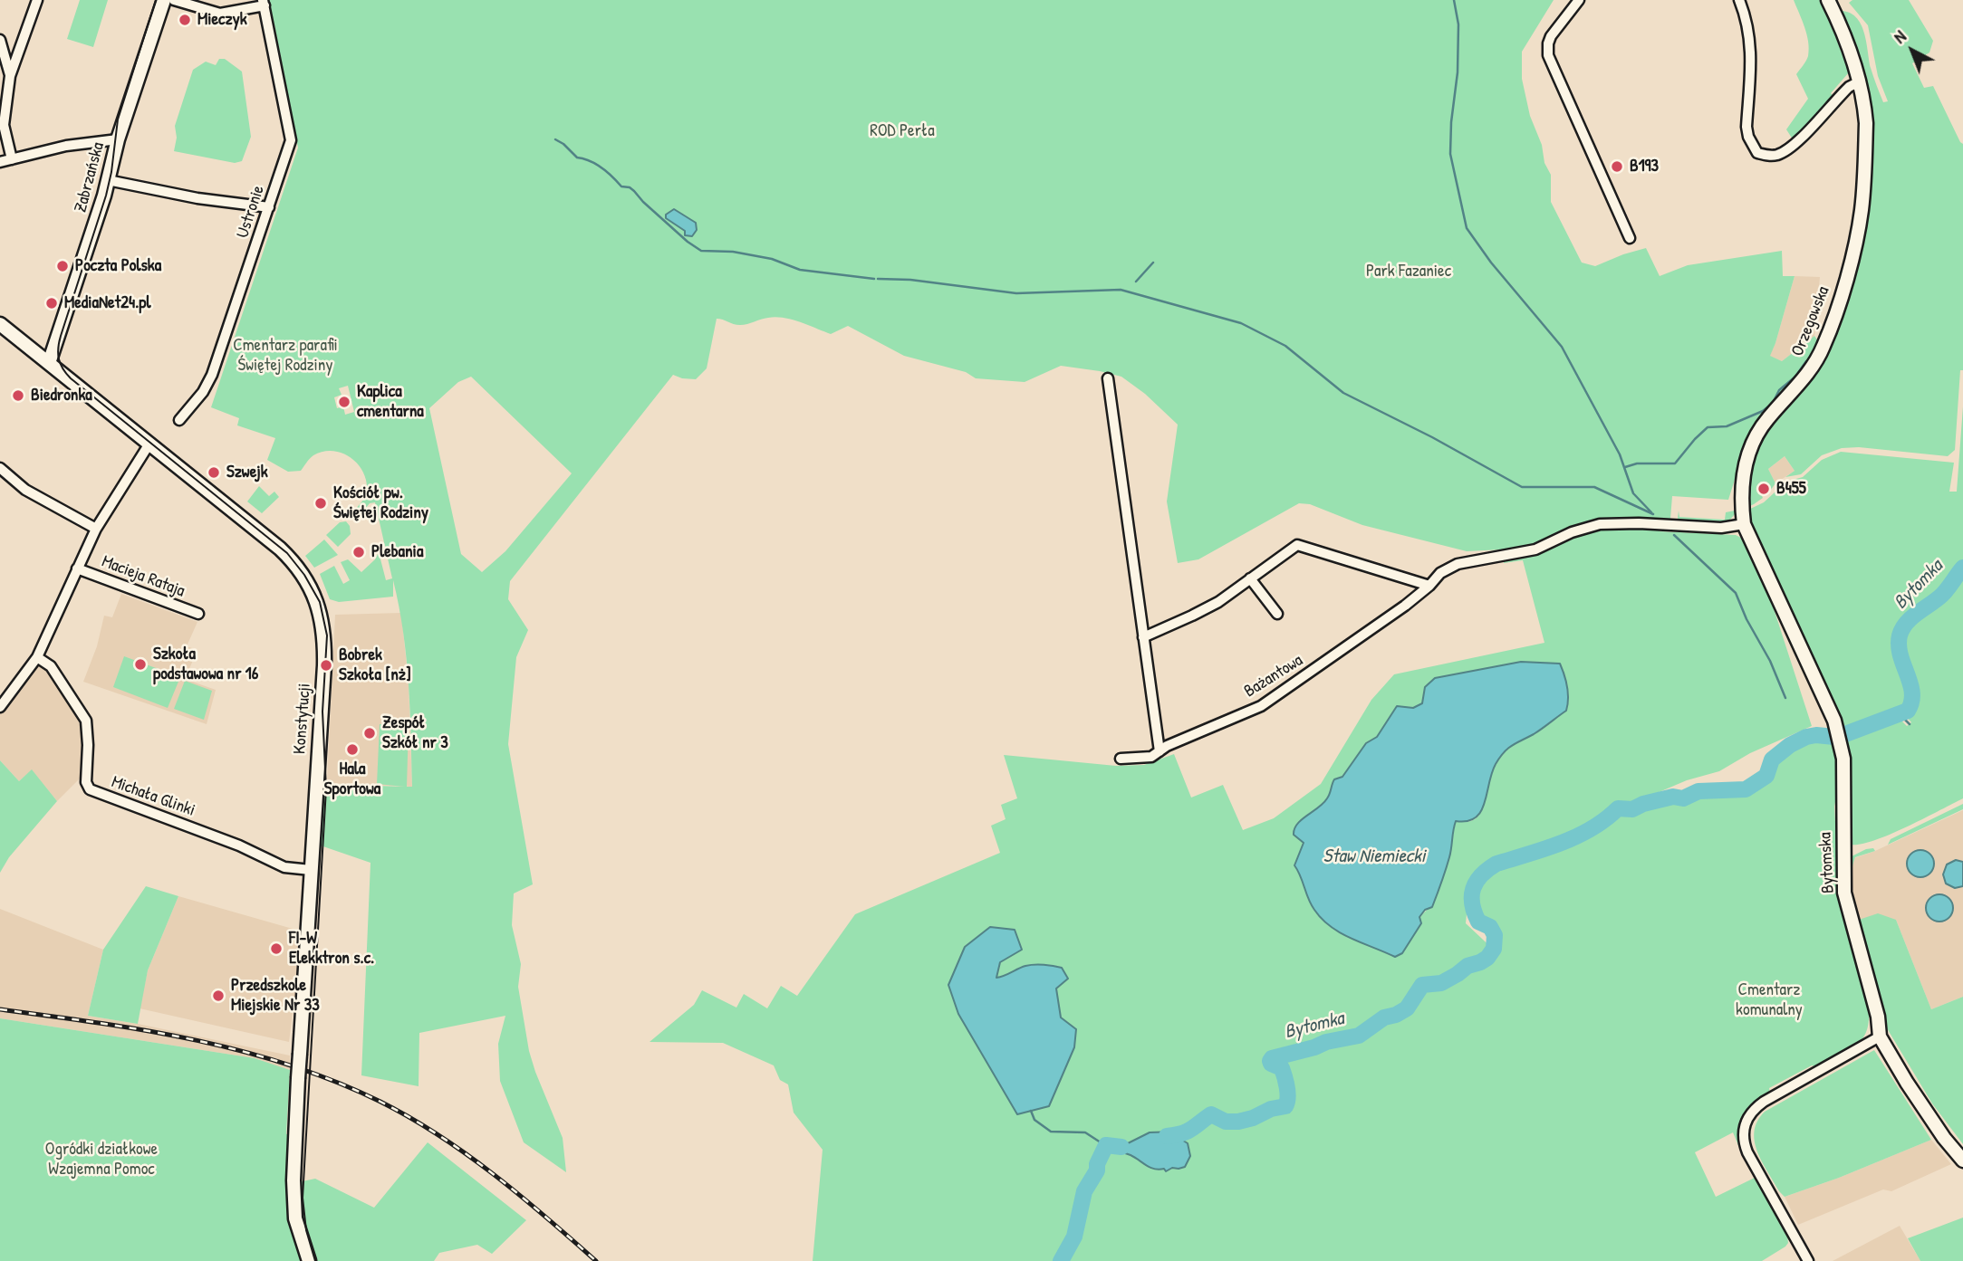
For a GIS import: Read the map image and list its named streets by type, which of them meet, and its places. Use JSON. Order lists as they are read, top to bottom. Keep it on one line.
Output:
{"streets":{"street":["Zabrzańska","Ustronie","Orzegowska","Macieja Rataja","Bażantowa","Konstytucji","Michała Glinki","Bytomska"]},"crossings":[["Zabrzańska","Konstytucji"],["Orzegowska","Bażantowa"],["Orzegowska","Bytomska"],["Konstytucji","Michała Glinki"]],"water":["Bytomka","Staw Niemiecki"],"parks":["ROD Perła","Park Fazaniec","Cmentarz parafii Świętej Rodziny","Cmentarz komunalny","Ogródki działkowe Wzajemna Pomoc"],"places":["Mieczyk","B193","Poczta Polska","MediaNet24.pl","Biedronka","Kaplica cmentarna","Szwejk","B455","Kościół pw. Świętej Rodziny","Plebania","Szkoła podstawowa nr 16","Bobrek Szkoła [nż]","Zespół Szkół nr 3","Hala Sportowa","FI-W Elekktron s.c.","Przedszkole Miejskie Nr 33"],"north":"top left"}
